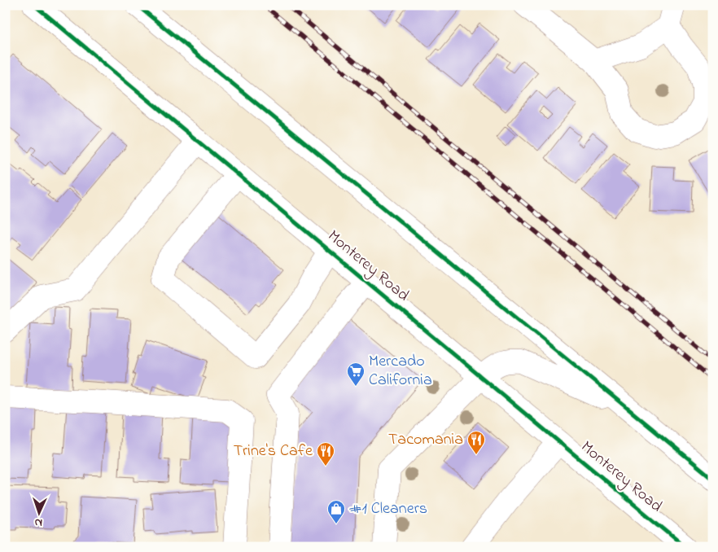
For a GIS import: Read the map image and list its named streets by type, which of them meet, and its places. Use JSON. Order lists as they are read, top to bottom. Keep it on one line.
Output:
{"streets":{"main road":["Monterey Road"]},"places":{"supermarket":["Mercado California"],"restaurant":["Tacomania","Trine's Cafe"],"shop":["#1 Cleaners"]},"north":"bottom"}
